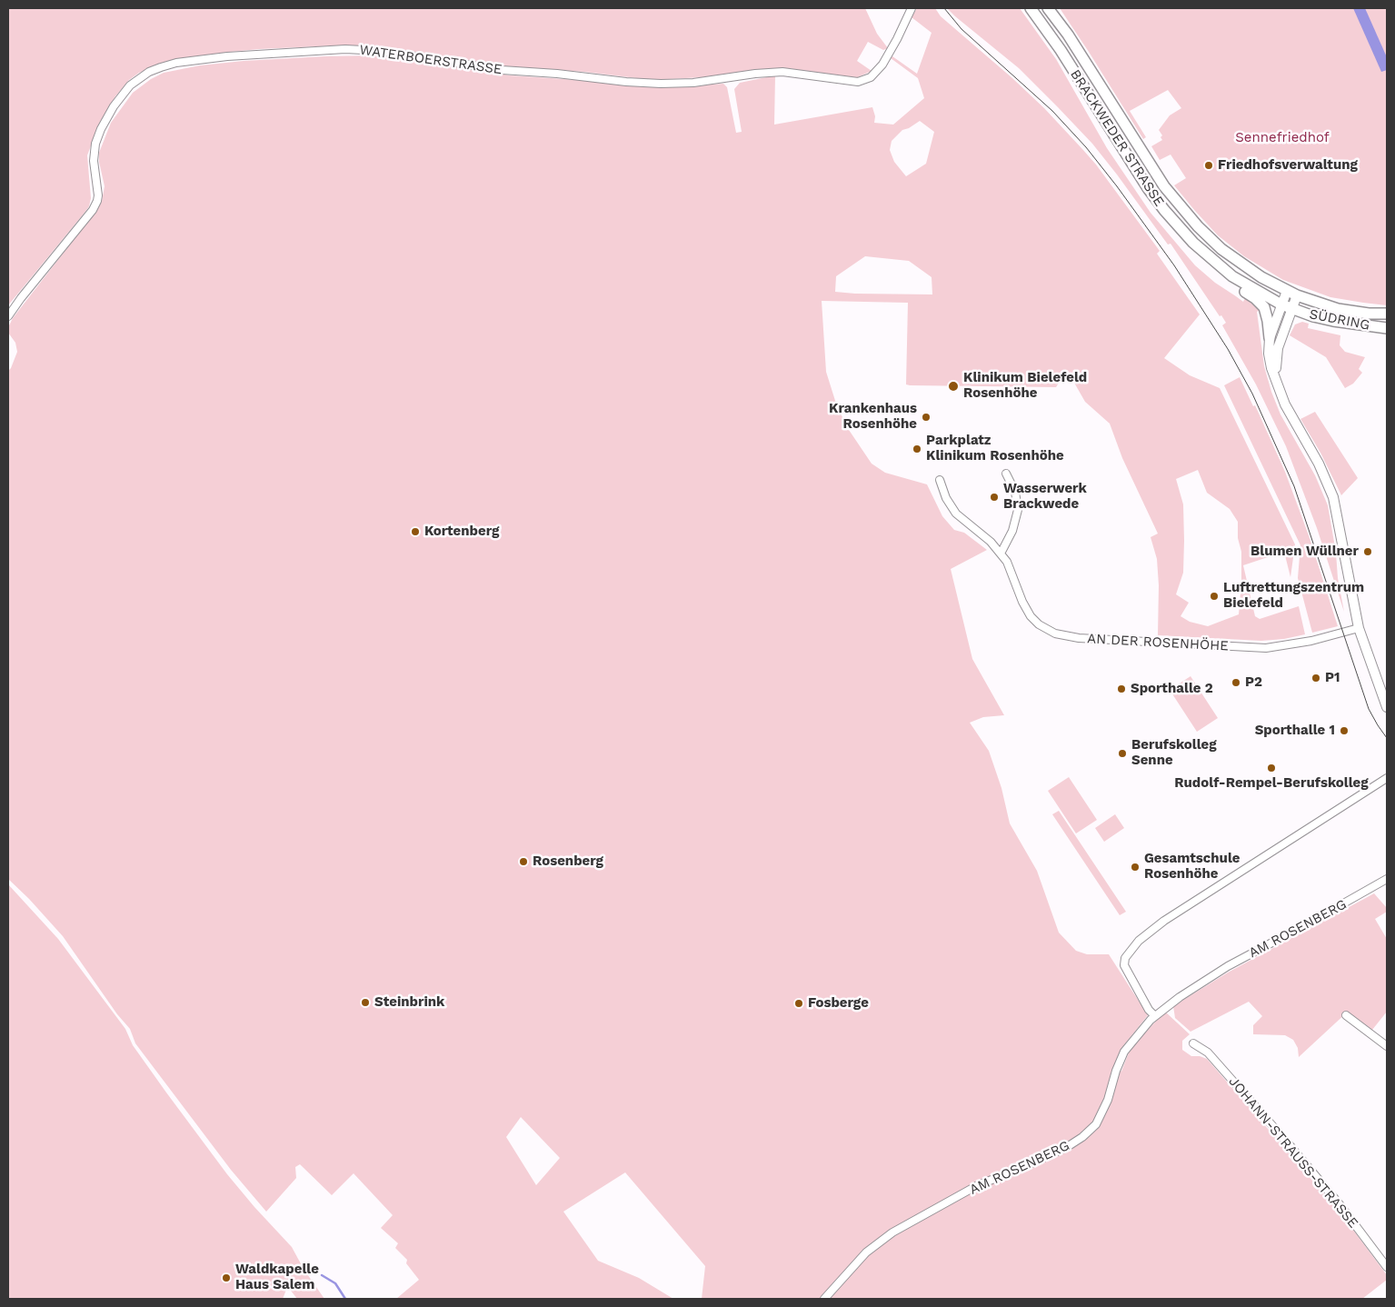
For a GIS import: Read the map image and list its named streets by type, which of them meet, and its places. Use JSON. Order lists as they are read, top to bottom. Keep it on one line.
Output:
{"streets":{"main road":["BRACKWEDER STRASSE","SÜDRING"],"street":["WATERBOERSTRASSE","AN DER ROSENHÖHE","AM ROSENBERG","JOHANN-STRAUSS-STRASSE"]},"crossings":[["BRACKWEDER STRASSE","SÜDRING"]],"parks":["Sennefriedhof"],"places":["Friedhofsverwaltung","Klinikum Bielefeld Rosenhöhe","Krankenhaus Rosenhöhe","Parkplatz Klinikum Rosenhöhe","Wasserwerk Brackwede","Kortenberg","Blumen Wüllner","Luftrettungszentrum Bielefeld","P1","P2","Sporthalle 2","Sporthalle 1","Berufskolleg Senne","Rudolf-Rempel-Berufskolleg","Rosenberg","Gesamtschule Rosenhöhe","Steinbrink","Fosberge","Waldkapelle Haus Salem"]}
